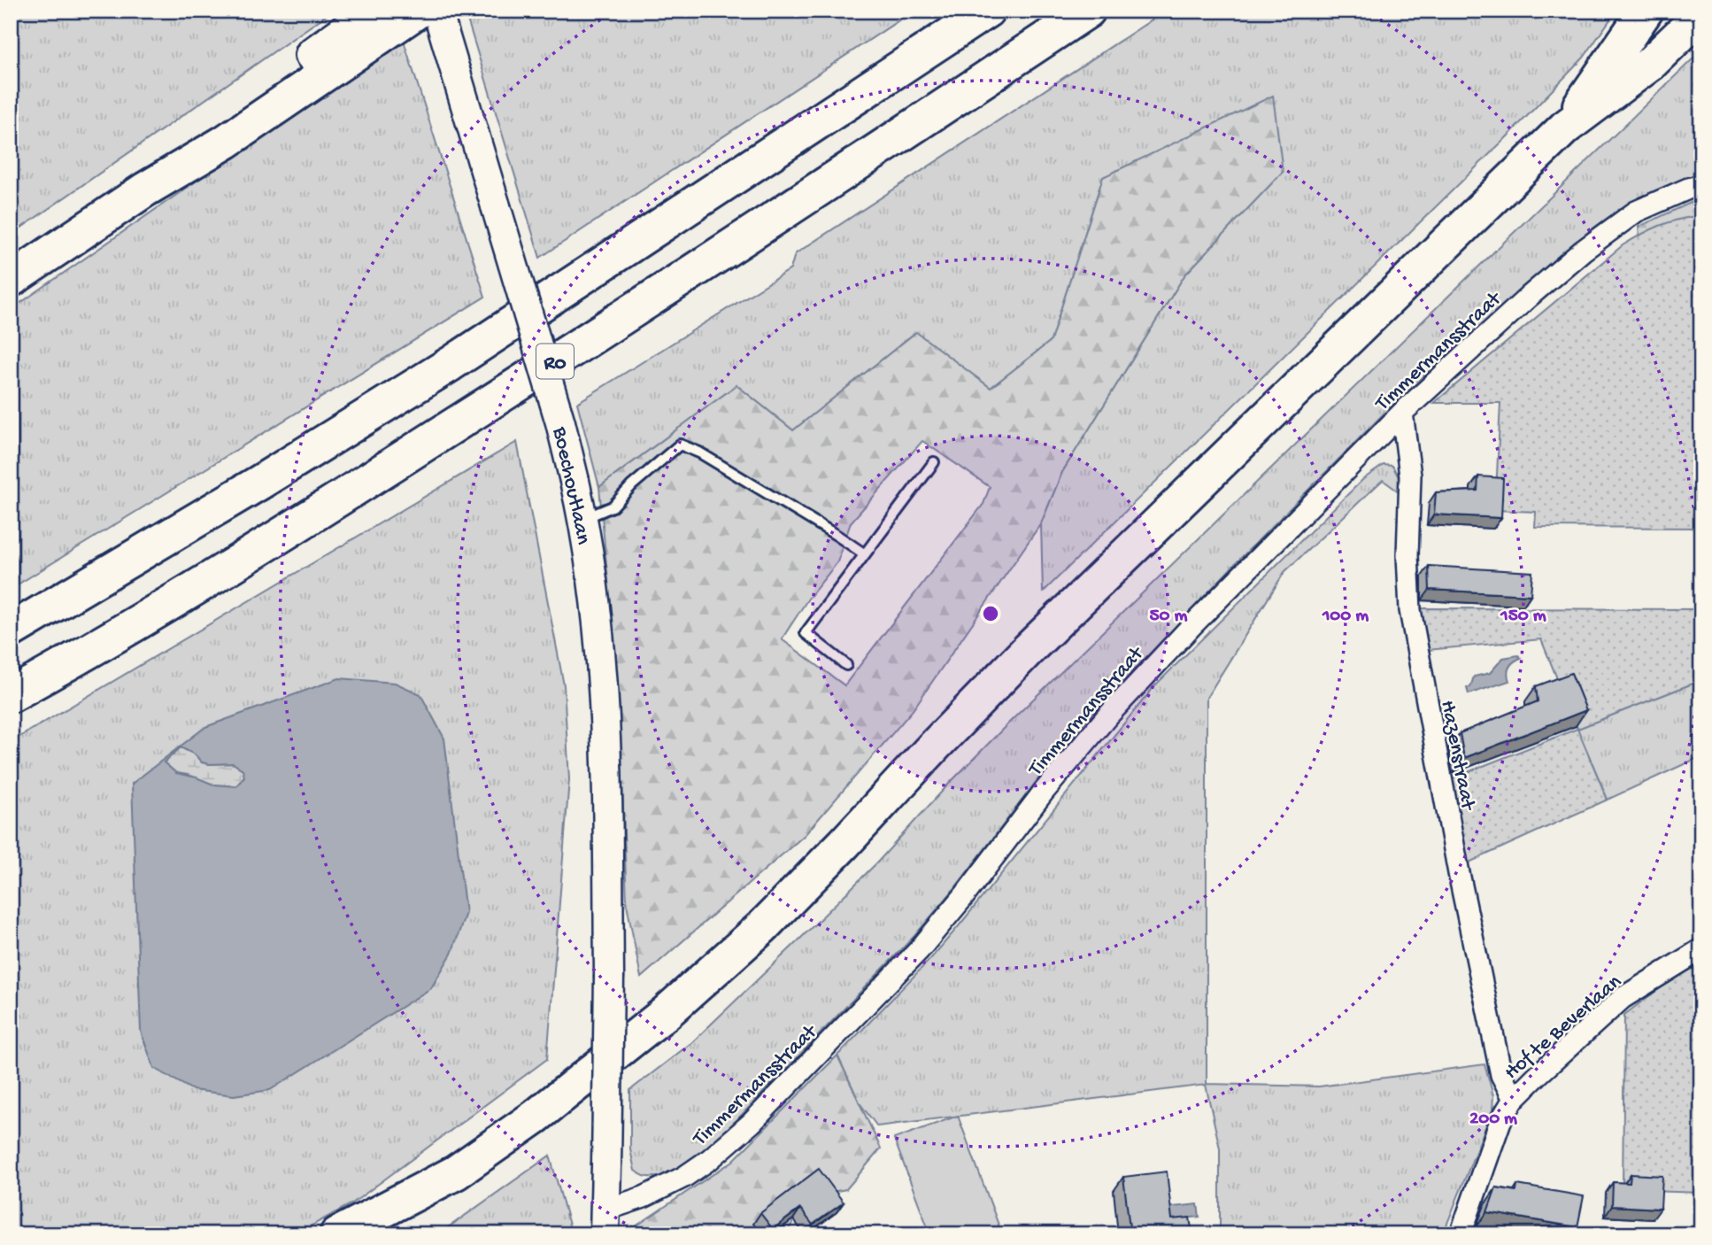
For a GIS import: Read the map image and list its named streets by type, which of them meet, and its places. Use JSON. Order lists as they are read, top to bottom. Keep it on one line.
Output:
{"streets":{"highway":["R0"],"main road":["Boechoutlaan"],"street":["Timmermansstraat","Hazenstraat","Hof te Beverlaan"]},"crossings":[["Timmermansstraat","Boechoutlaan"],["Timmermansstraat","Hazenstraat"],["Hazenstraat","Hof te Beverlaan"]],"rings":["50 m","100 m","150 m","200 m"]}
